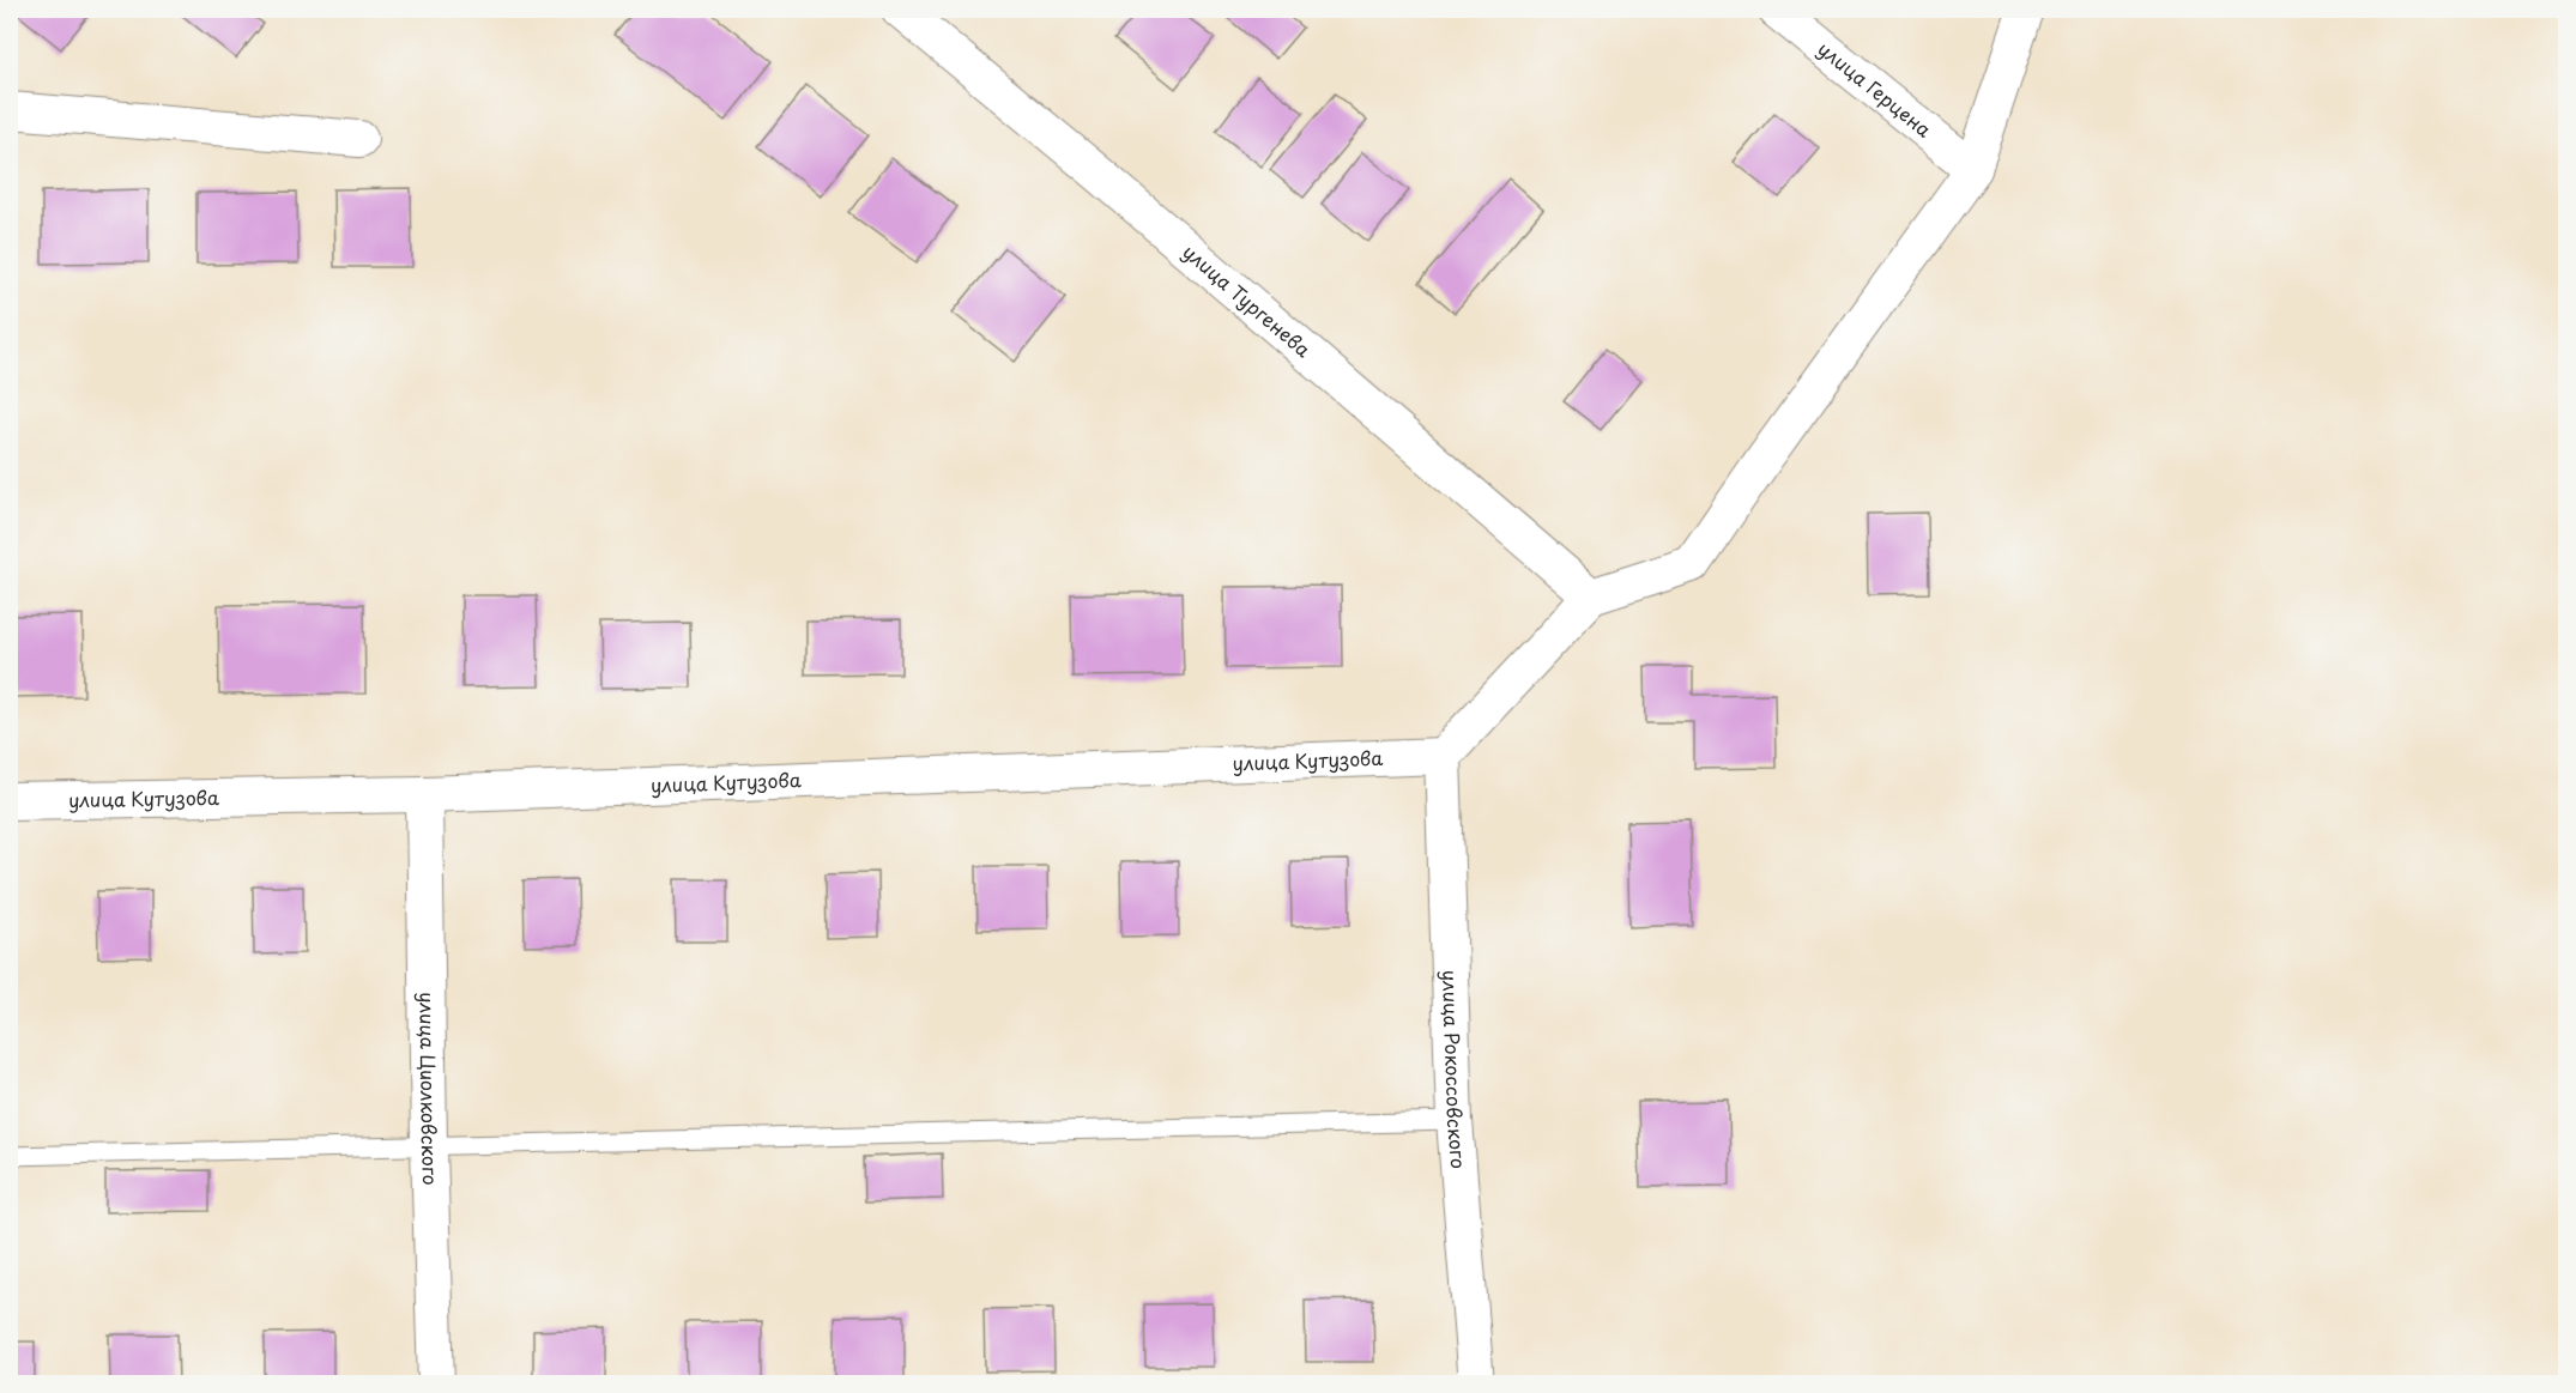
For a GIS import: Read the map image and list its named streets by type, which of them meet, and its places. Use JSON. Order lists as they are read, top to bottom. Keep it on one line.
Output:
{"streets":{"street":["улица Герцена","улица Тургенева","улица Кутузова","улица Рокоссовского","улица Циолковского"]},"crossings":[["улица Кутузова","улица Рокоссовского"],["улица Кутузова","улица Циолковского"]]}
